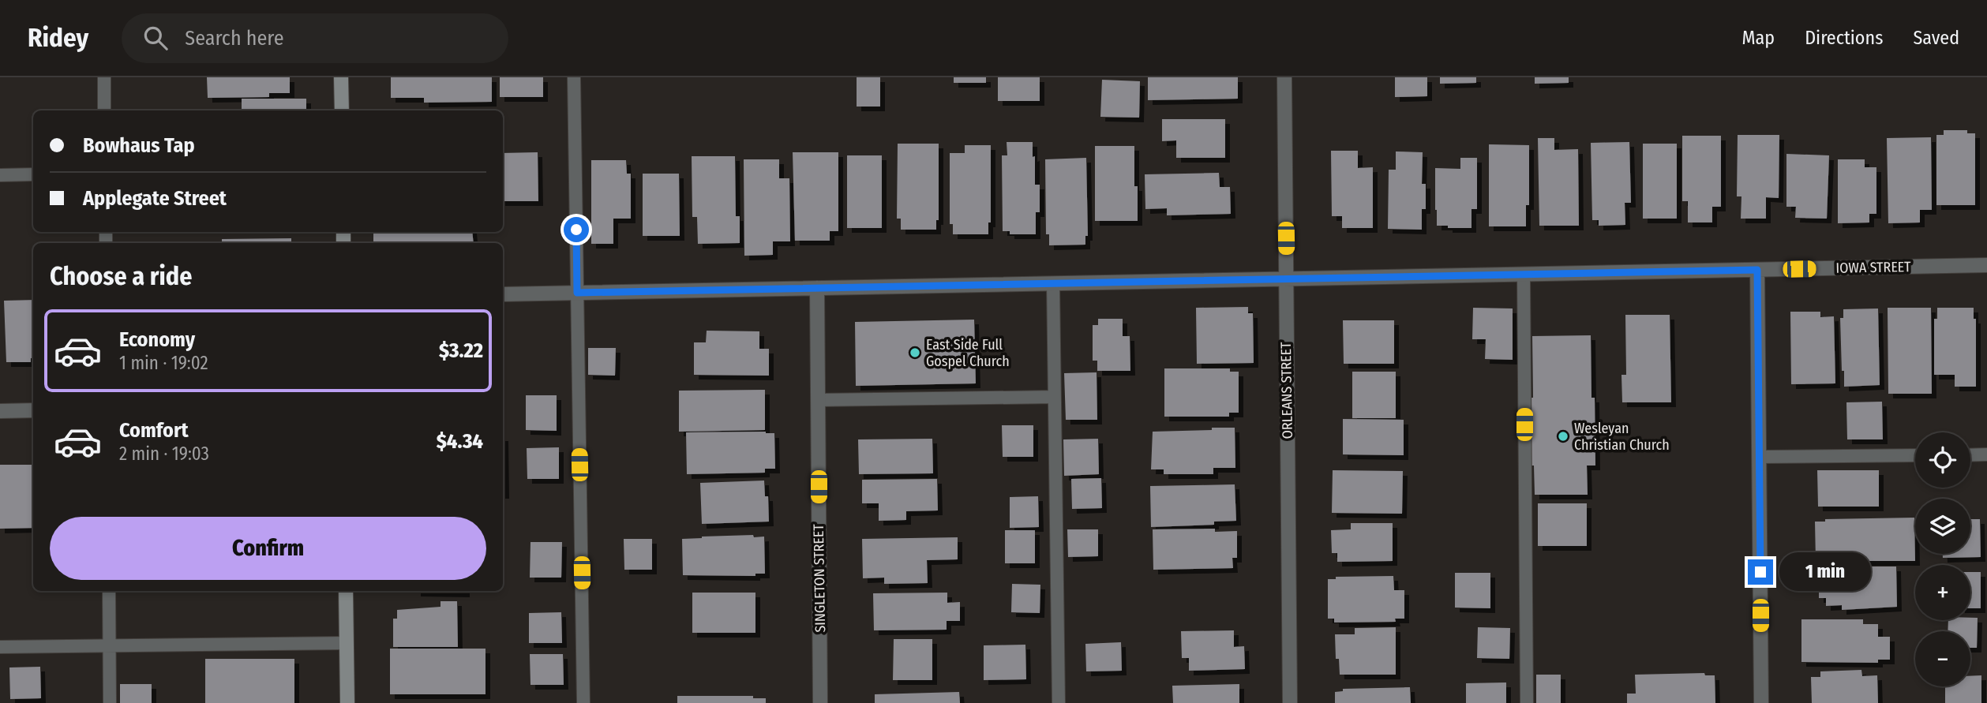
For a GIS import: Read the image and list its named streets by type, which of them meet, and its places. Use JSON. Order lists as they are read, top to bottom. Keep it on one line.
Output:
{"streets":{"street":["IOWA STREET","ORLEANS STREET","SINGLETON STREET"]},"crossings":[["IOWA STREET","ORLEANS STREET"],["IOWA STREET","SINGLETON STREET"]],"places":["East Side Full Gospel Church","Wesleyan Christian Church"],"page":{"header":"Ridey","search":"Search here","nav":["Map","Directions","Saved"],"banner":["Bowhaus Tap","Applegate Street"],"heading":"Choose a ride","list":[{"name":"Economy","note":"1 min · 19:02","value":"$3.22"},{"name":"Comfort","note":"2 min · 19:03","value":"$4.34"}],"map_buttons":["+","−"],"buttons":"Confirm","bubble":"1 min"}}
